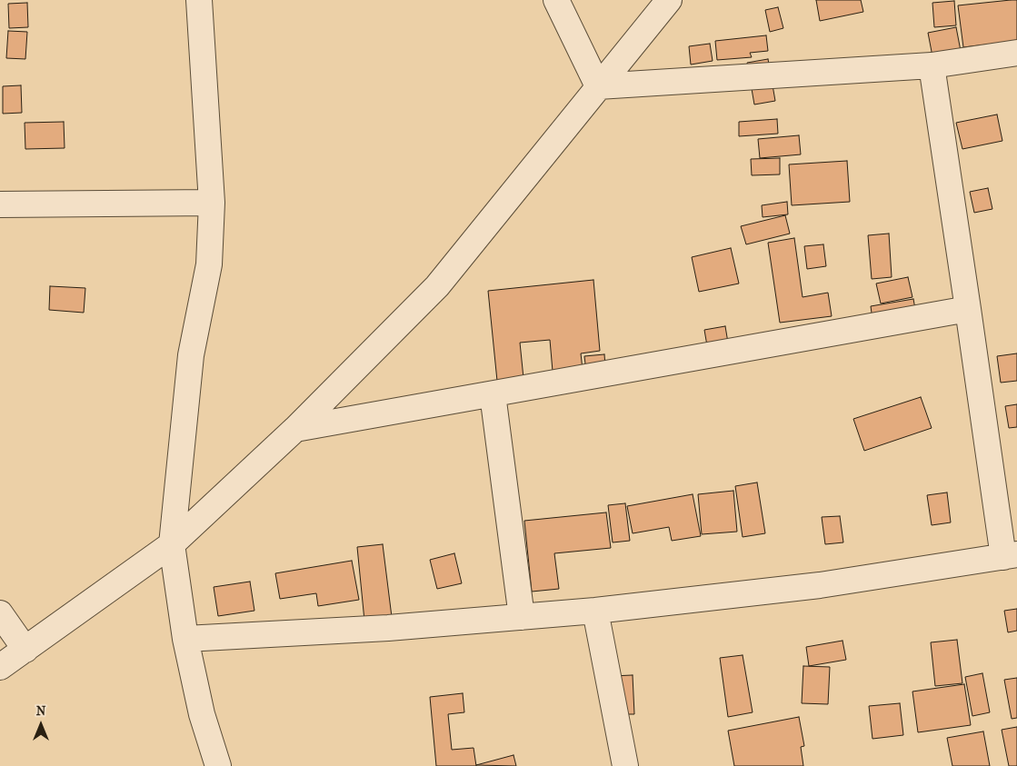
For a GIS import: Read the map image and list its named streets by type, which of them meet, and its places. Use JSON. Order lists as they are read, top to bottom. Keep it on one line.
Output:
{"north":"top"}
